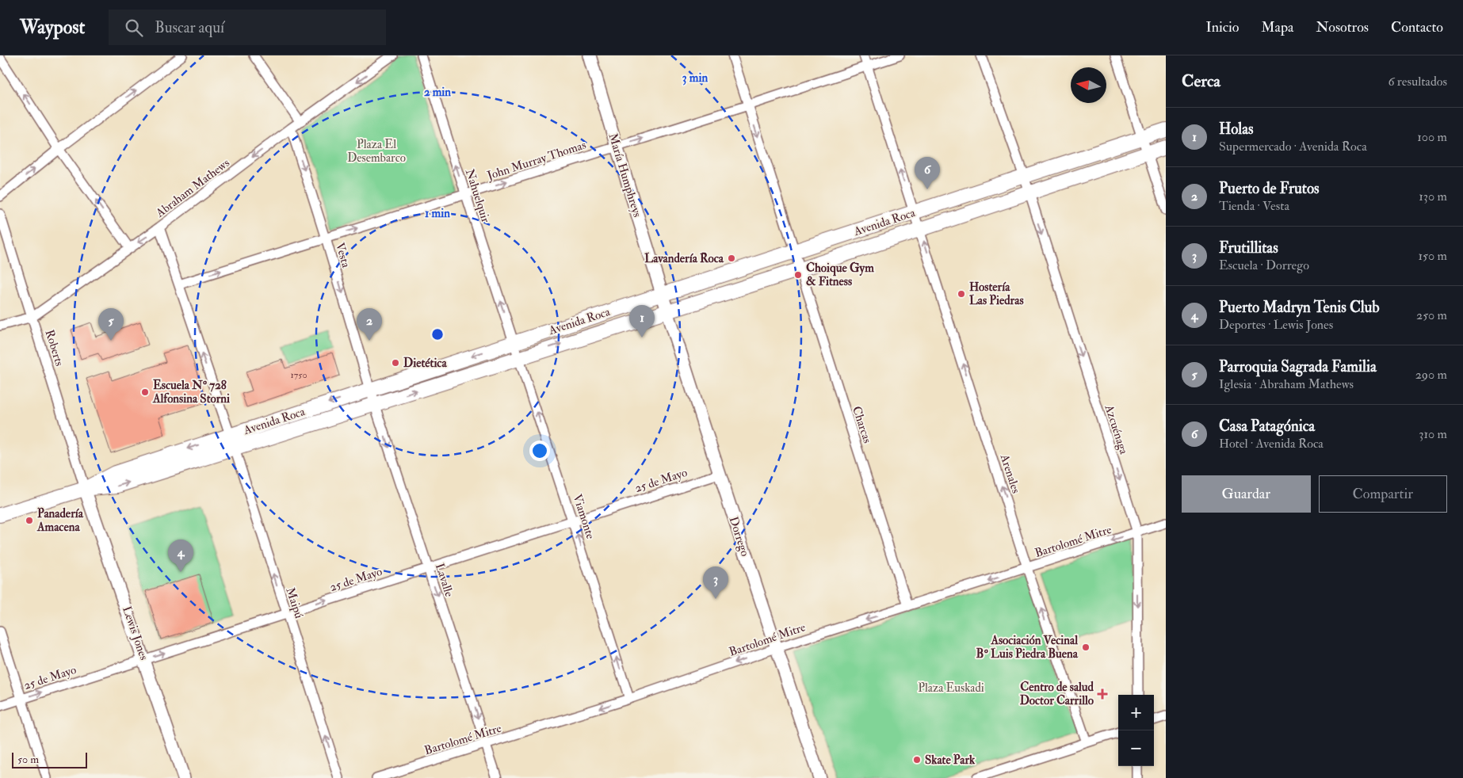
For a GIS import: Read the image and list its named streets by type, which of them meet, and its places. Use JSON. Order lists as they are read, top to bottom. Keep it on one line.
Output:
{"streets":{"main road":["María Humphreys","Avenida Roca","Dorrego","Lewis Jones"],"street":["John Murray Thomas","Abraham Mathews","Nahuelquir","Vesta","Roberts","Charcas","Azcuénaga","Arenales","25 de Mayo","Viamonte","Bartolomé Mitre","Lavalle","Maipú"]},"crossings":[["John Murray Thomas","María Humphreys"],["John Murray Thomas","Nahuelquir"],["John Murray Thomas","Vesta"],["John Murray Thomas","Charcas"],["John Murray Thomas","Arenales"],["John Murray Thomas","Maipú"],["María Humphreys","Avenida Roca"],["María Humphreys","Dorrego"],["Abraham Mathews","Vesta"],["Abraham Mathews","Roberts"],["Abraham Mathews","Maipú"],["Nahuelquir","Avenida Roca"],["Nahuelquir","Viamonte"],["Avenida Roca","Vesta"],["Avenida Roca","Roberts"],["Avenida Roca","Charcas"],["Avenida Roca","Azcuénaga"],["Avenida Roca","Arenales"],["Avenida Roca","Viamonte"],["Avenida Roca","Dorrego"],["Avenida Roca","Lavalle"],["Avenida Roca","Maipú"],["Avenida Roca","Lewis Jones"],["Vesta","Lavalle"],["Roberts","Lewis Jones"],["Charcas","Bartolomé Mitre"],["Azcuénaga","Bartolomé Mitre"],["Arenales","Bartolomé Mitre"],["25 de Mayo","Viamonte"],["25 de Mayo","Dorrego"],["25 de Mayo","Lavalle"],["25 de Mayo","Maipú"],["25 de Mayo","Lewis Jones"],["Viamonte","Bartolomé Mitre"],["Dorrego","Bartolomé Mitre"],["Bartolomé Mitre","Lavalle"]],"one_way":["John Murray Thomas","Abraham Mathews","Nahuelquir","Vesta","Azcuénaga","Arenales","25 de Mayo","Viamonte","Bartolomé Mitre","Lavalle","Maipú"],"parks":["Plaza El Desembarco","Plaza Euskadi"],"places":{"other":["Lavandería Roca","Choique Gym & Fitness","Hostería Las Piedras","Dietética","Escuela Nº 728 Alfonsina Storni","Panadería Amacena","Asociación Vecinal Bº Luis Piedra Buena","Skate Park"],"health":["Centro de salud Doctor Carrillo"]},"house_numbers":["1750"],"scale_bar":"50 m","north":"left","page":{"header":"Waypost","search":"Buscar aquí","nav":["Inicio","Mapa","Nosotros","Contacto"],"heading":["Cerca","6 resultados"],"list":[{"mark":"1","name":"Holas","note":"Supermercado · Avenida Roca","value":"100 m"},{"mark":"2","name":"Puerto de Frutos","note":"Tienda · Vesta","value":"130 m"},{"mark":"3","name":"Frutillitas","note":"Escuela · Dorrego","value":"150 m"},{"mark":"4","name":"Puerto Madryn Tenis Club","note":"Deportes · Lewis Jones","value":"250 m"},{"mark":"5","name":"Parroquia Sagrada Familia","note":"Iglesia · Abraham Mathews","value":"290 m"},{"mark":"6","name":"Casa Patagónica","note":"Hotel · Avenida Roca","value":"310 m"}],"pins":["6","1","2","5","4","3"],"buttons":["Guardar","Compartir"],"map_buttons":["+","−"],"scale":"50 m"},"rings":["3 min","2 min","1 min"]}
